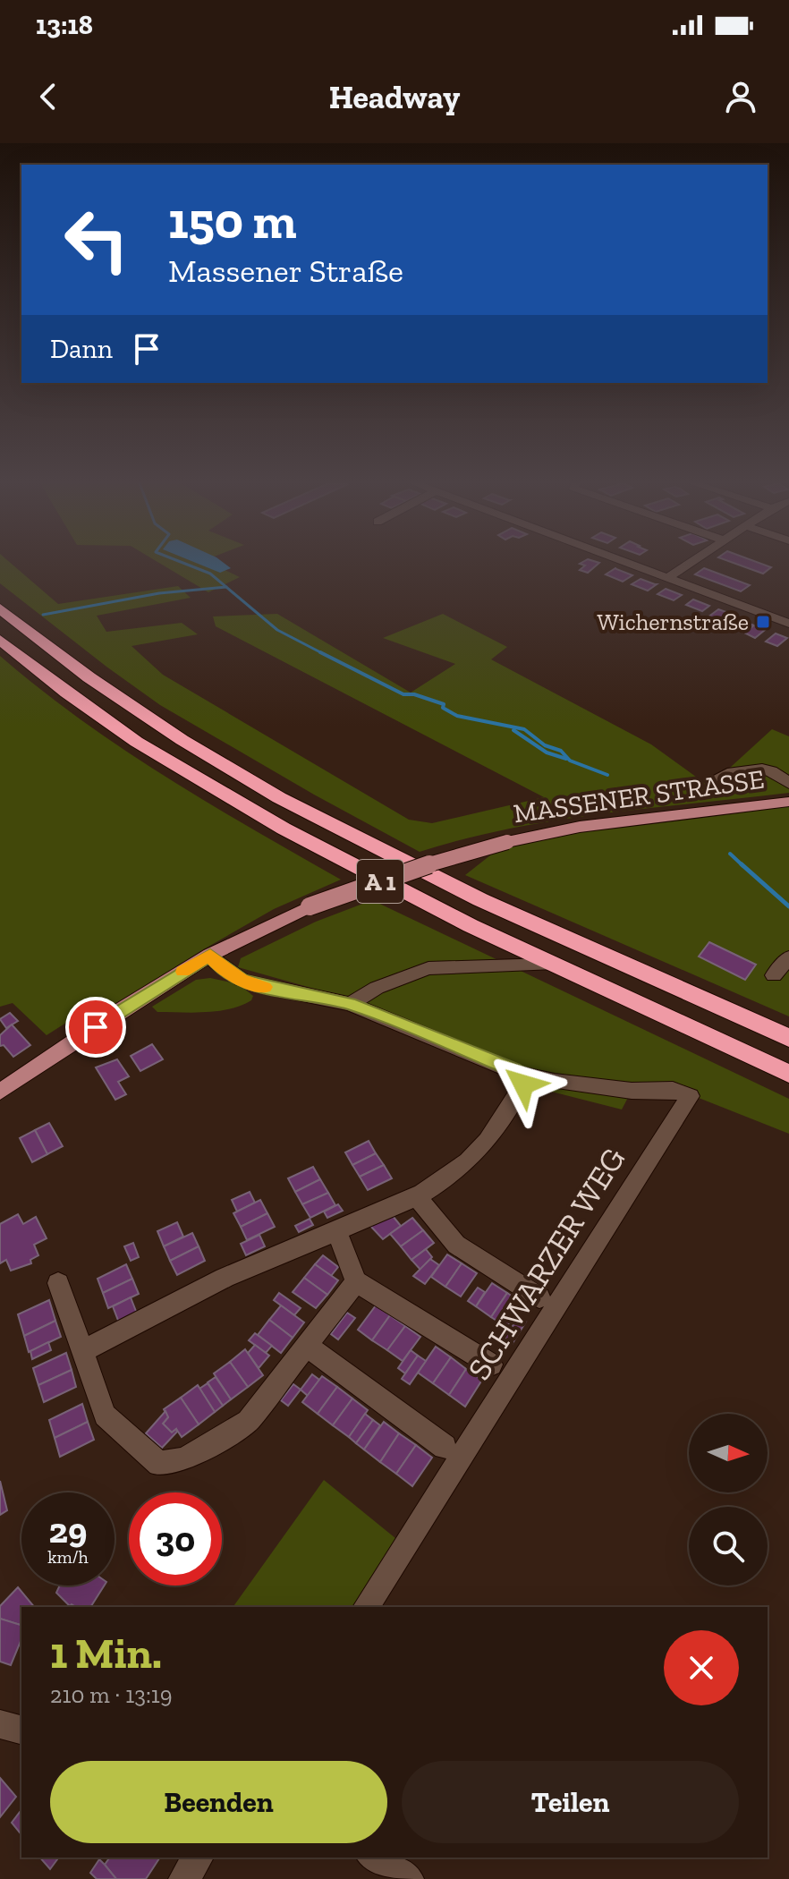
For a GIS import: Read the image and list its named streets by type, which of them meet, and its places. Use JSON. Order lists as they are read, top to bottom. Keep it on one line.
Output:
{"streets":{"highway":["A 1"],"main road":["MASSENER STRASSE"],"street":["SCHWARZER WEG"]},"places":{"transit":["Wichernstraße"]},"north":"right","page":{"status":"13:18","header":"Headway","turn":["150 m","Massener Straße"],"then":"Dann","speed":"29 km/h","limit":"30","heading":["1 Min.","210 m · 13:19"],"buttons":["Beenden","Teilen"]}}
